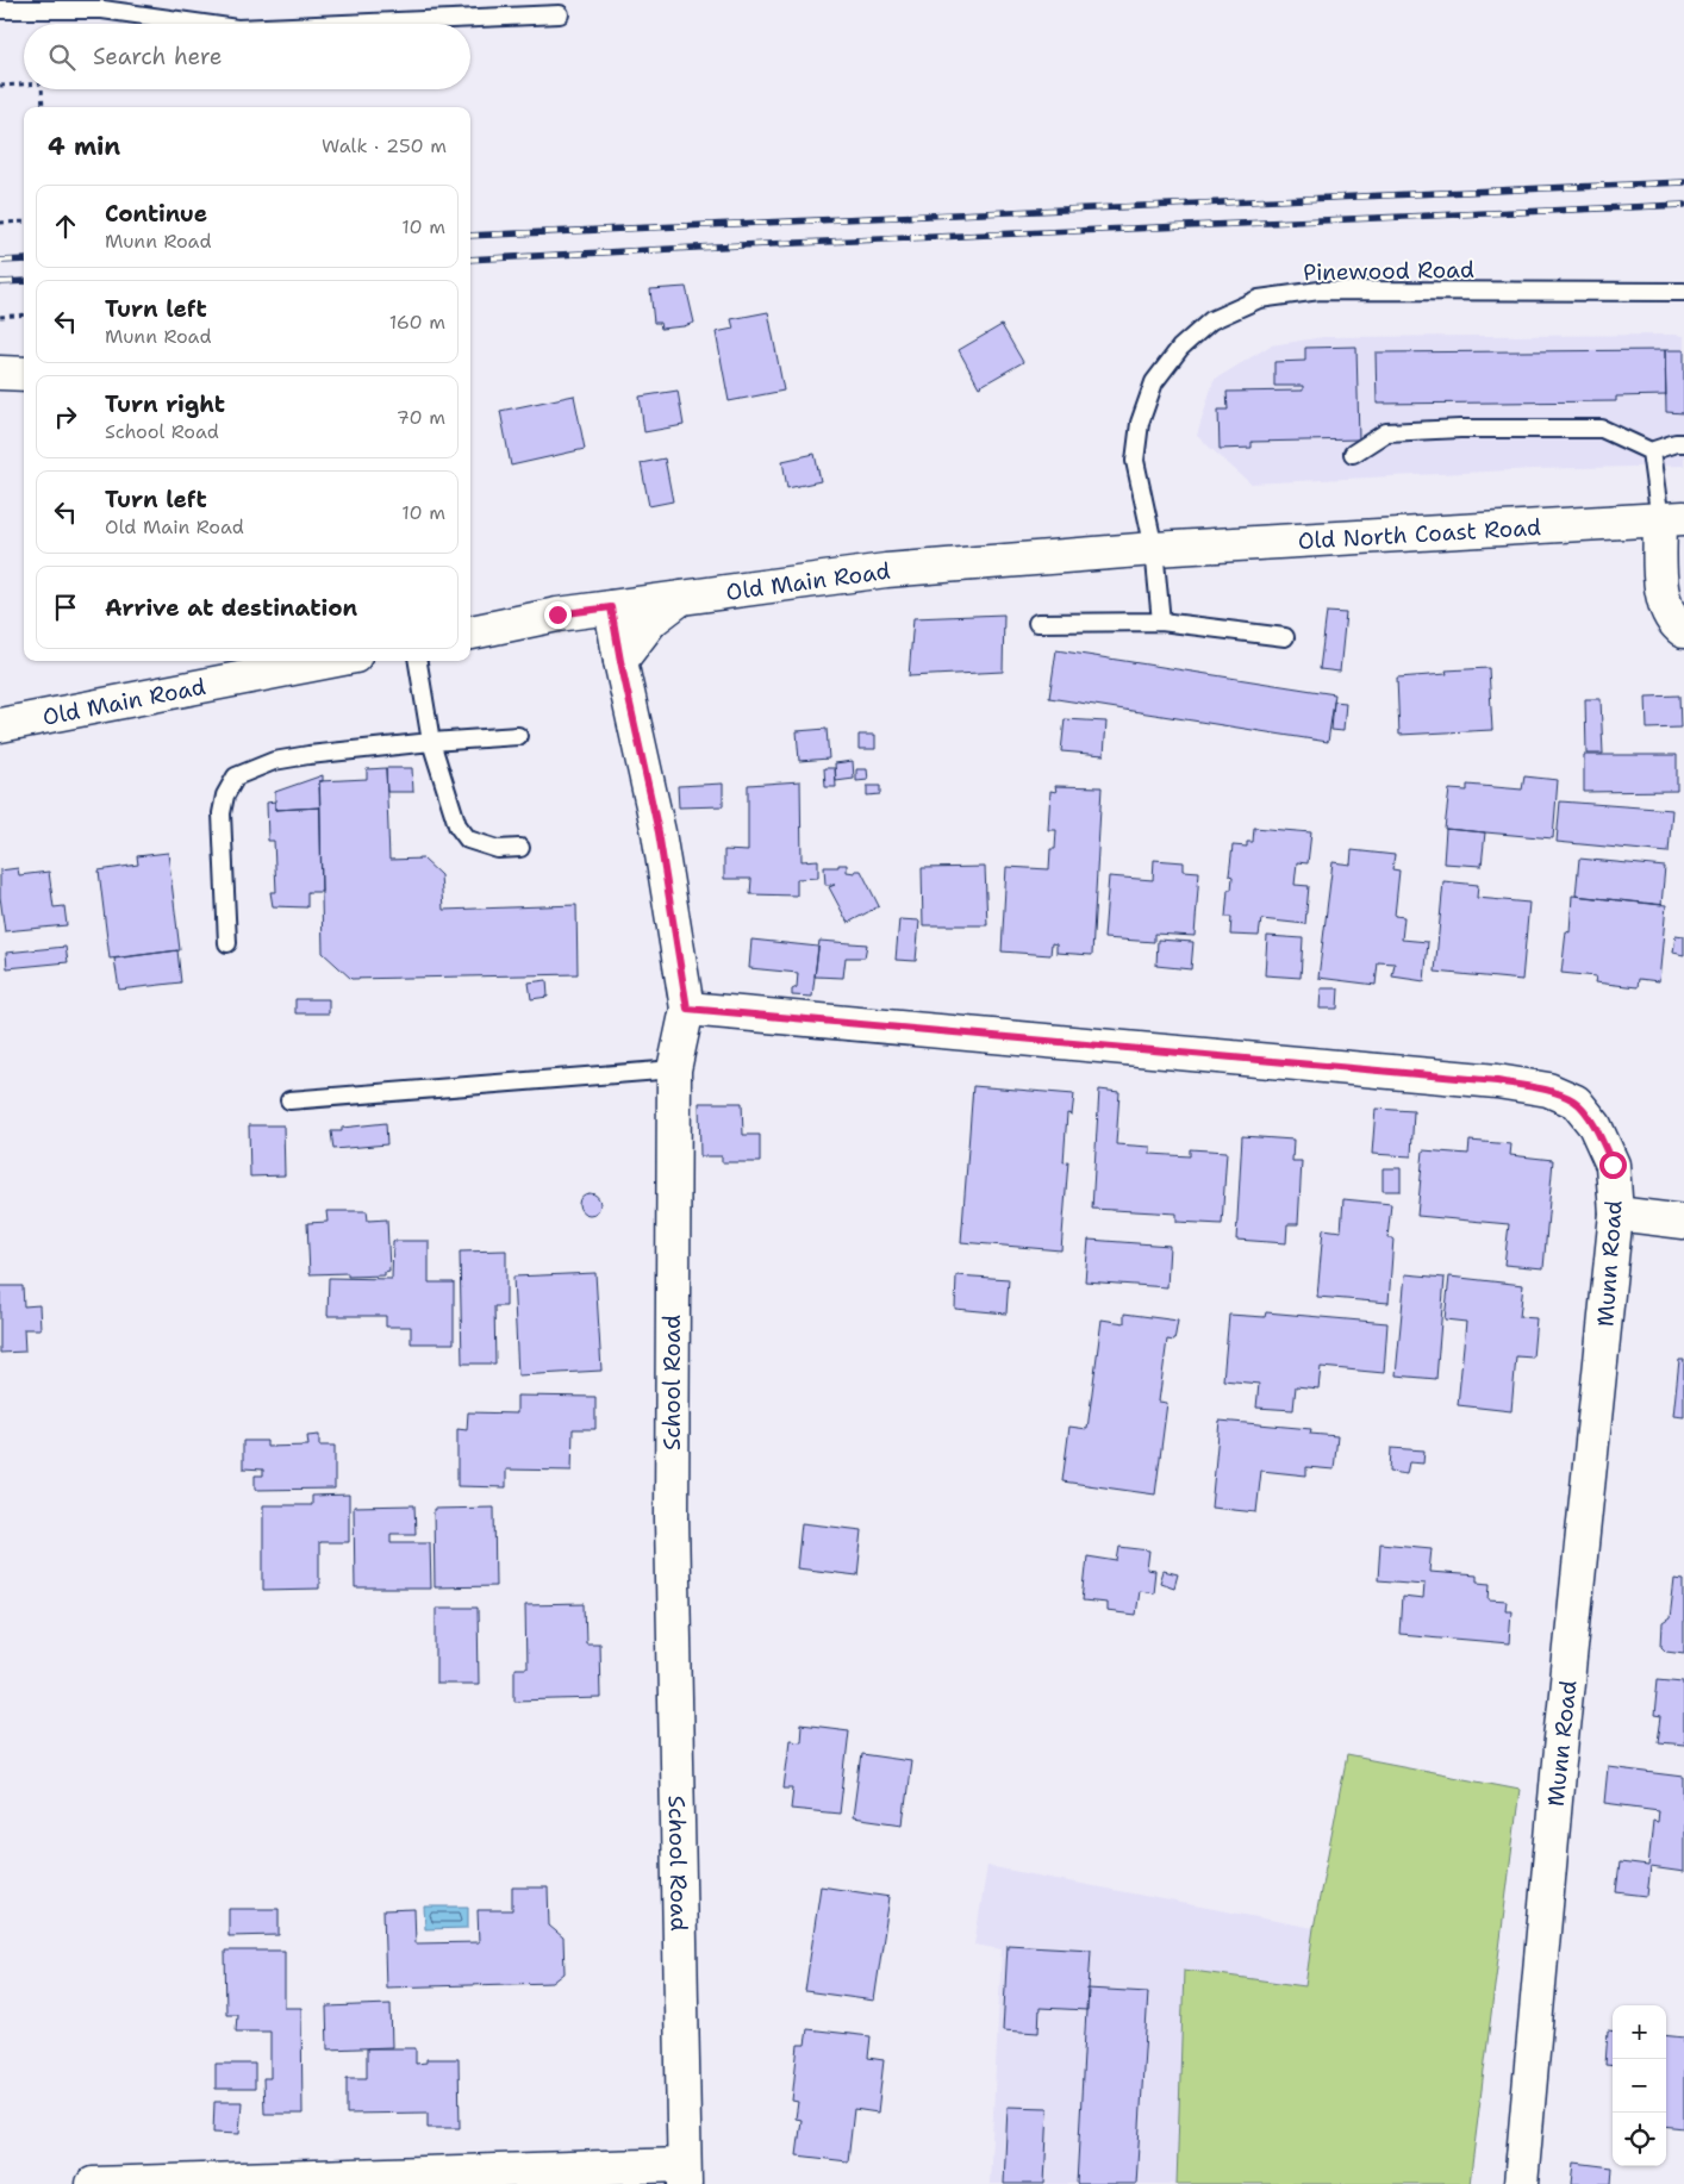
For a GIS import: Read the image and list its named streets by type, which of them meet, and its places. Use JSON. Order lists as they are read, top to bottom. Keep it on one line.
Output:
{"streets":{"street":["Old North Coast Road","Old Main Road","Munn Road","School Road"],"lane":["Pinewood Road"]},"crossings":[["Pinewood Road","Old North Coast Road"],["Pinewood Road","Old Main Road"],["Old North Coast Road","Old Main Road"],["Old Main Road","School Road"],["Munn Road","School Road"]],"page":{"search":"Search here","heading":["4 min","Walk · 250 m"],"list":[["Continue","Munn Road","10 m"],["Turn left","Munn Road","160 m"],["Turn right","School Road","70 m"],["Turn left","Old Main Road","10 m"],"Arrive at destination"],"map_buttons":["+","−"]}}
